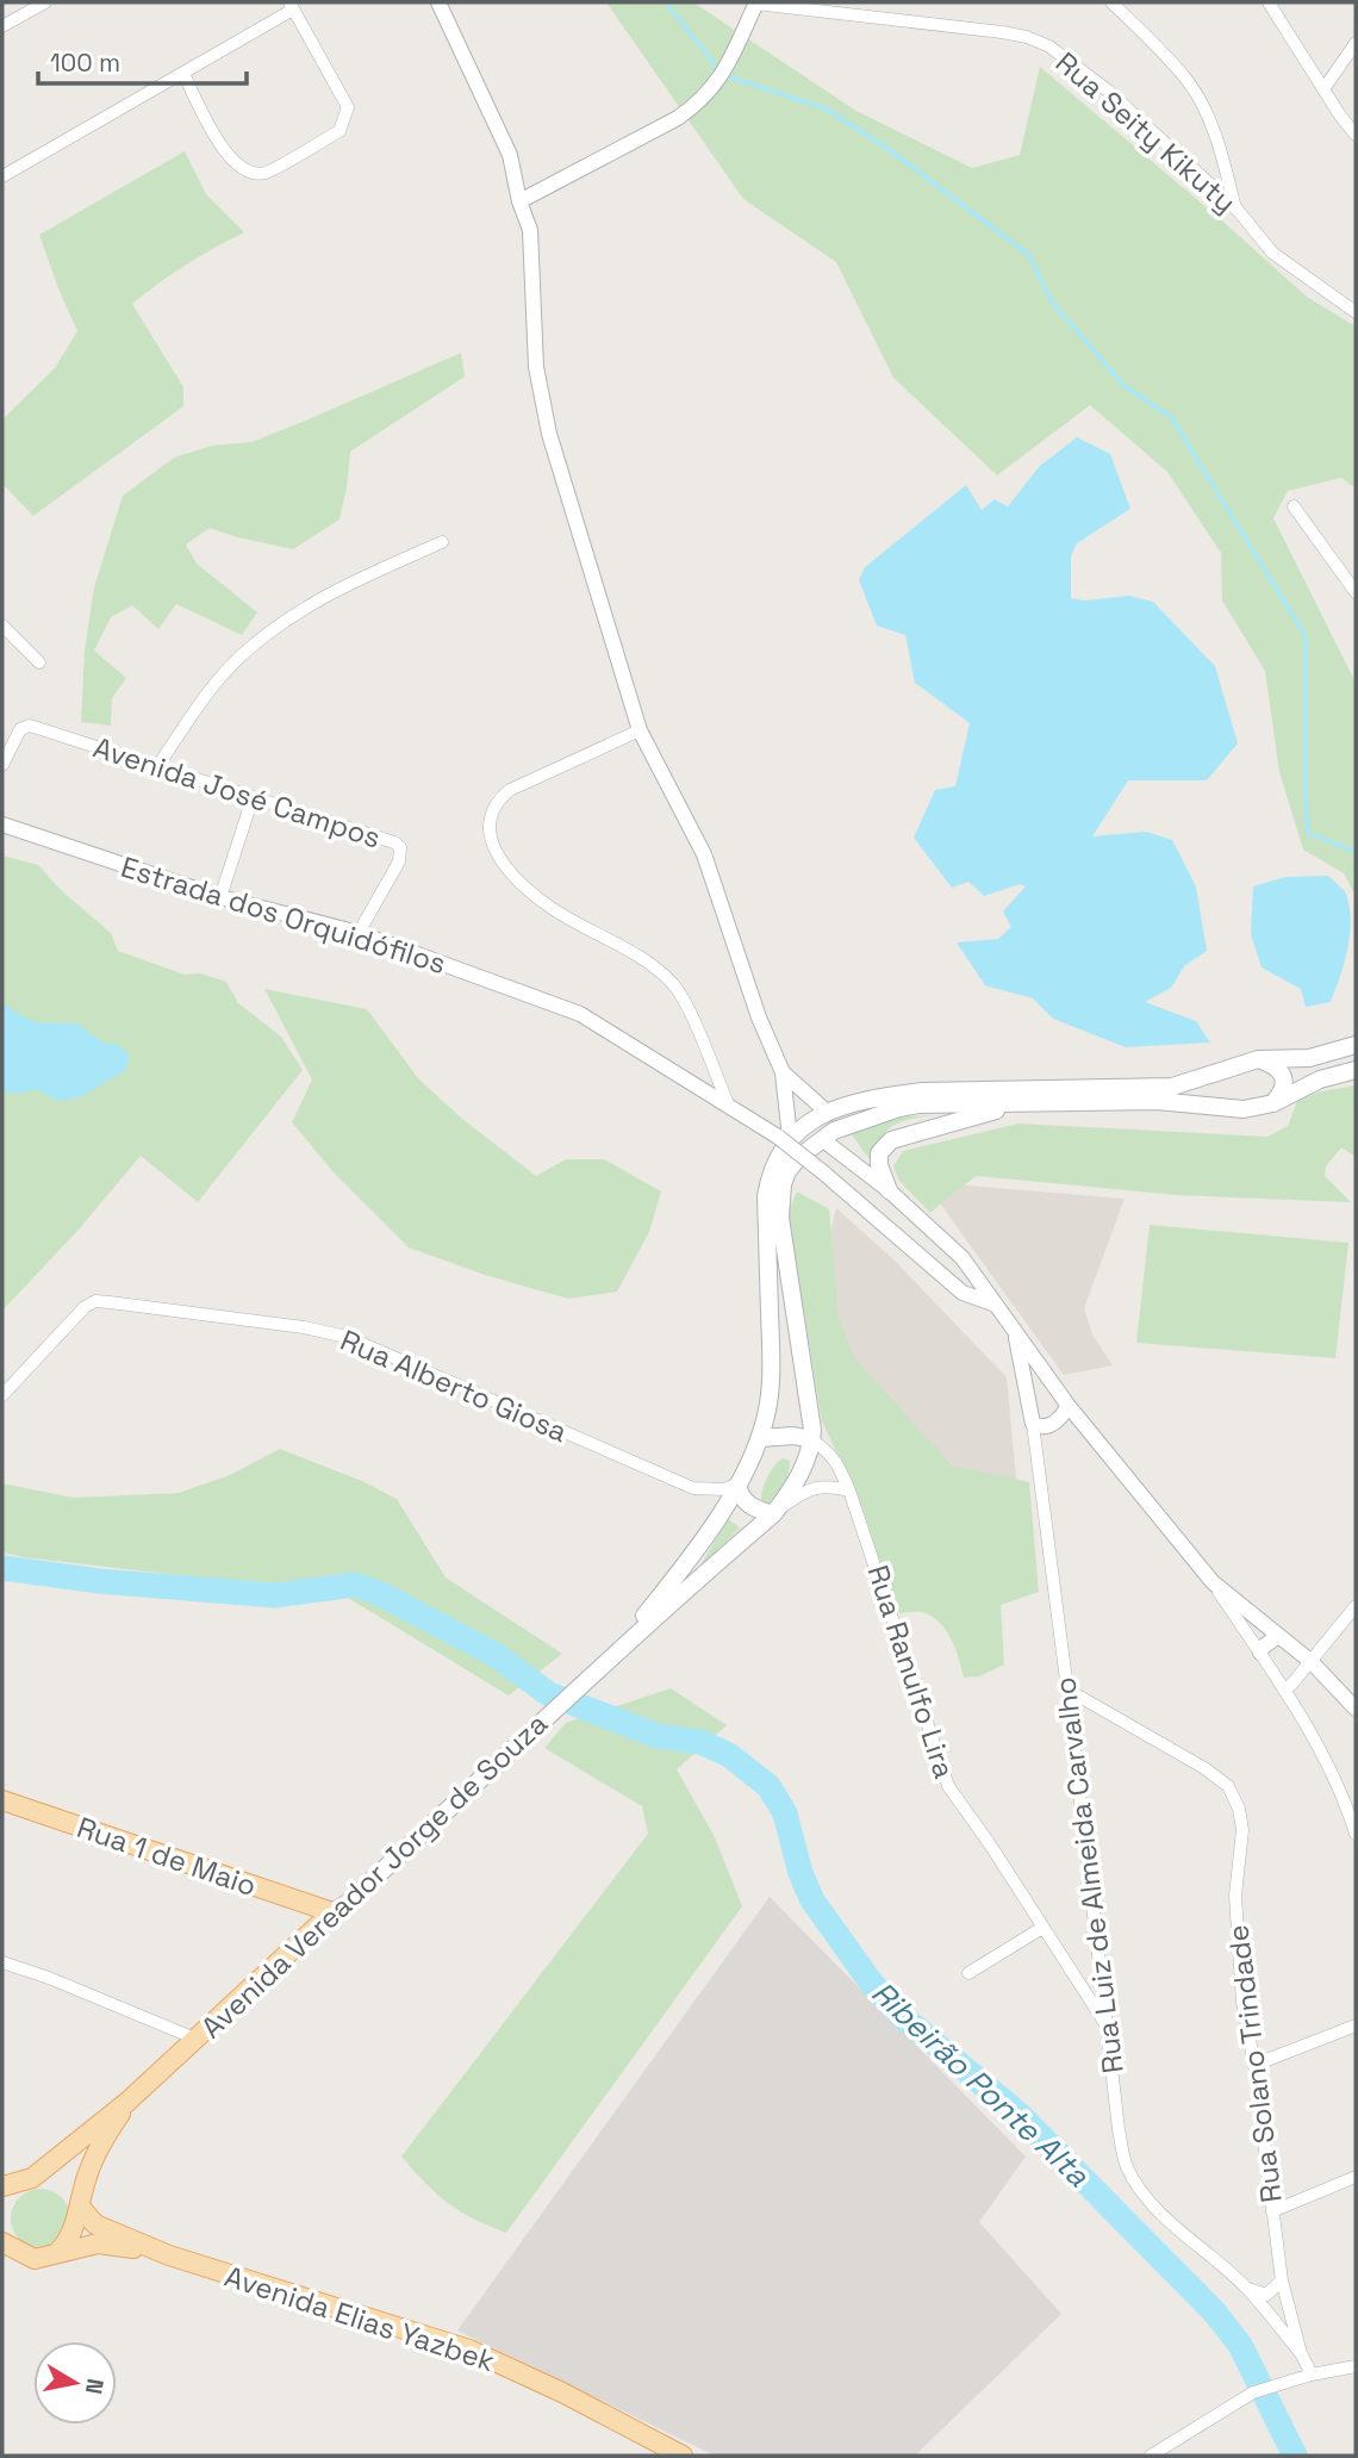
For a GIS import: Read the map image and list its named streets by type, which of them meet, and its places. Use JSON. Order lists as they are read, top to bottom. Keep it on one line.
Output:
{"streets":{"main road":["Rua 1 de Maio","Avenida Vereador Jorge de Souza","Avenida Elias Yazbek"],"street":["Rua Seity Kikuty","Avenida José Campos","Estrada dos Orquidófilos","Rua Alberto Giosa","Rua Ranulfo Lira","Rua Luiz de Almeida Carvalho","Rua Solano Trindade"]},"crossings":[["Avenida José Campos","Estrada dos Orquidófilos"],["Estrada dos Orquidófilos","Avenida Vereador Jorge de Souza"],["Rua Alberto Giosa","Avenida Vereador Jorge de Souza"],["Rua Ranulfo Lira","Avenida Vereador Jorge de Souza"],["Rua Ranulfo Lira","Rua Luiz de Almeida Carvalho"],["Rua 1 de Maio","Avenida Vereador Jorge de Souza"],["Avenida Vereador Jorge de Souza","Avenida Elias Yazbek"],["Rua Luiz de Almeida Carvalho","Rua Solano Trindade"]],"water":["Ribeirão Ponte Alta"],"scale_bar":"100 m","north":"right"}
